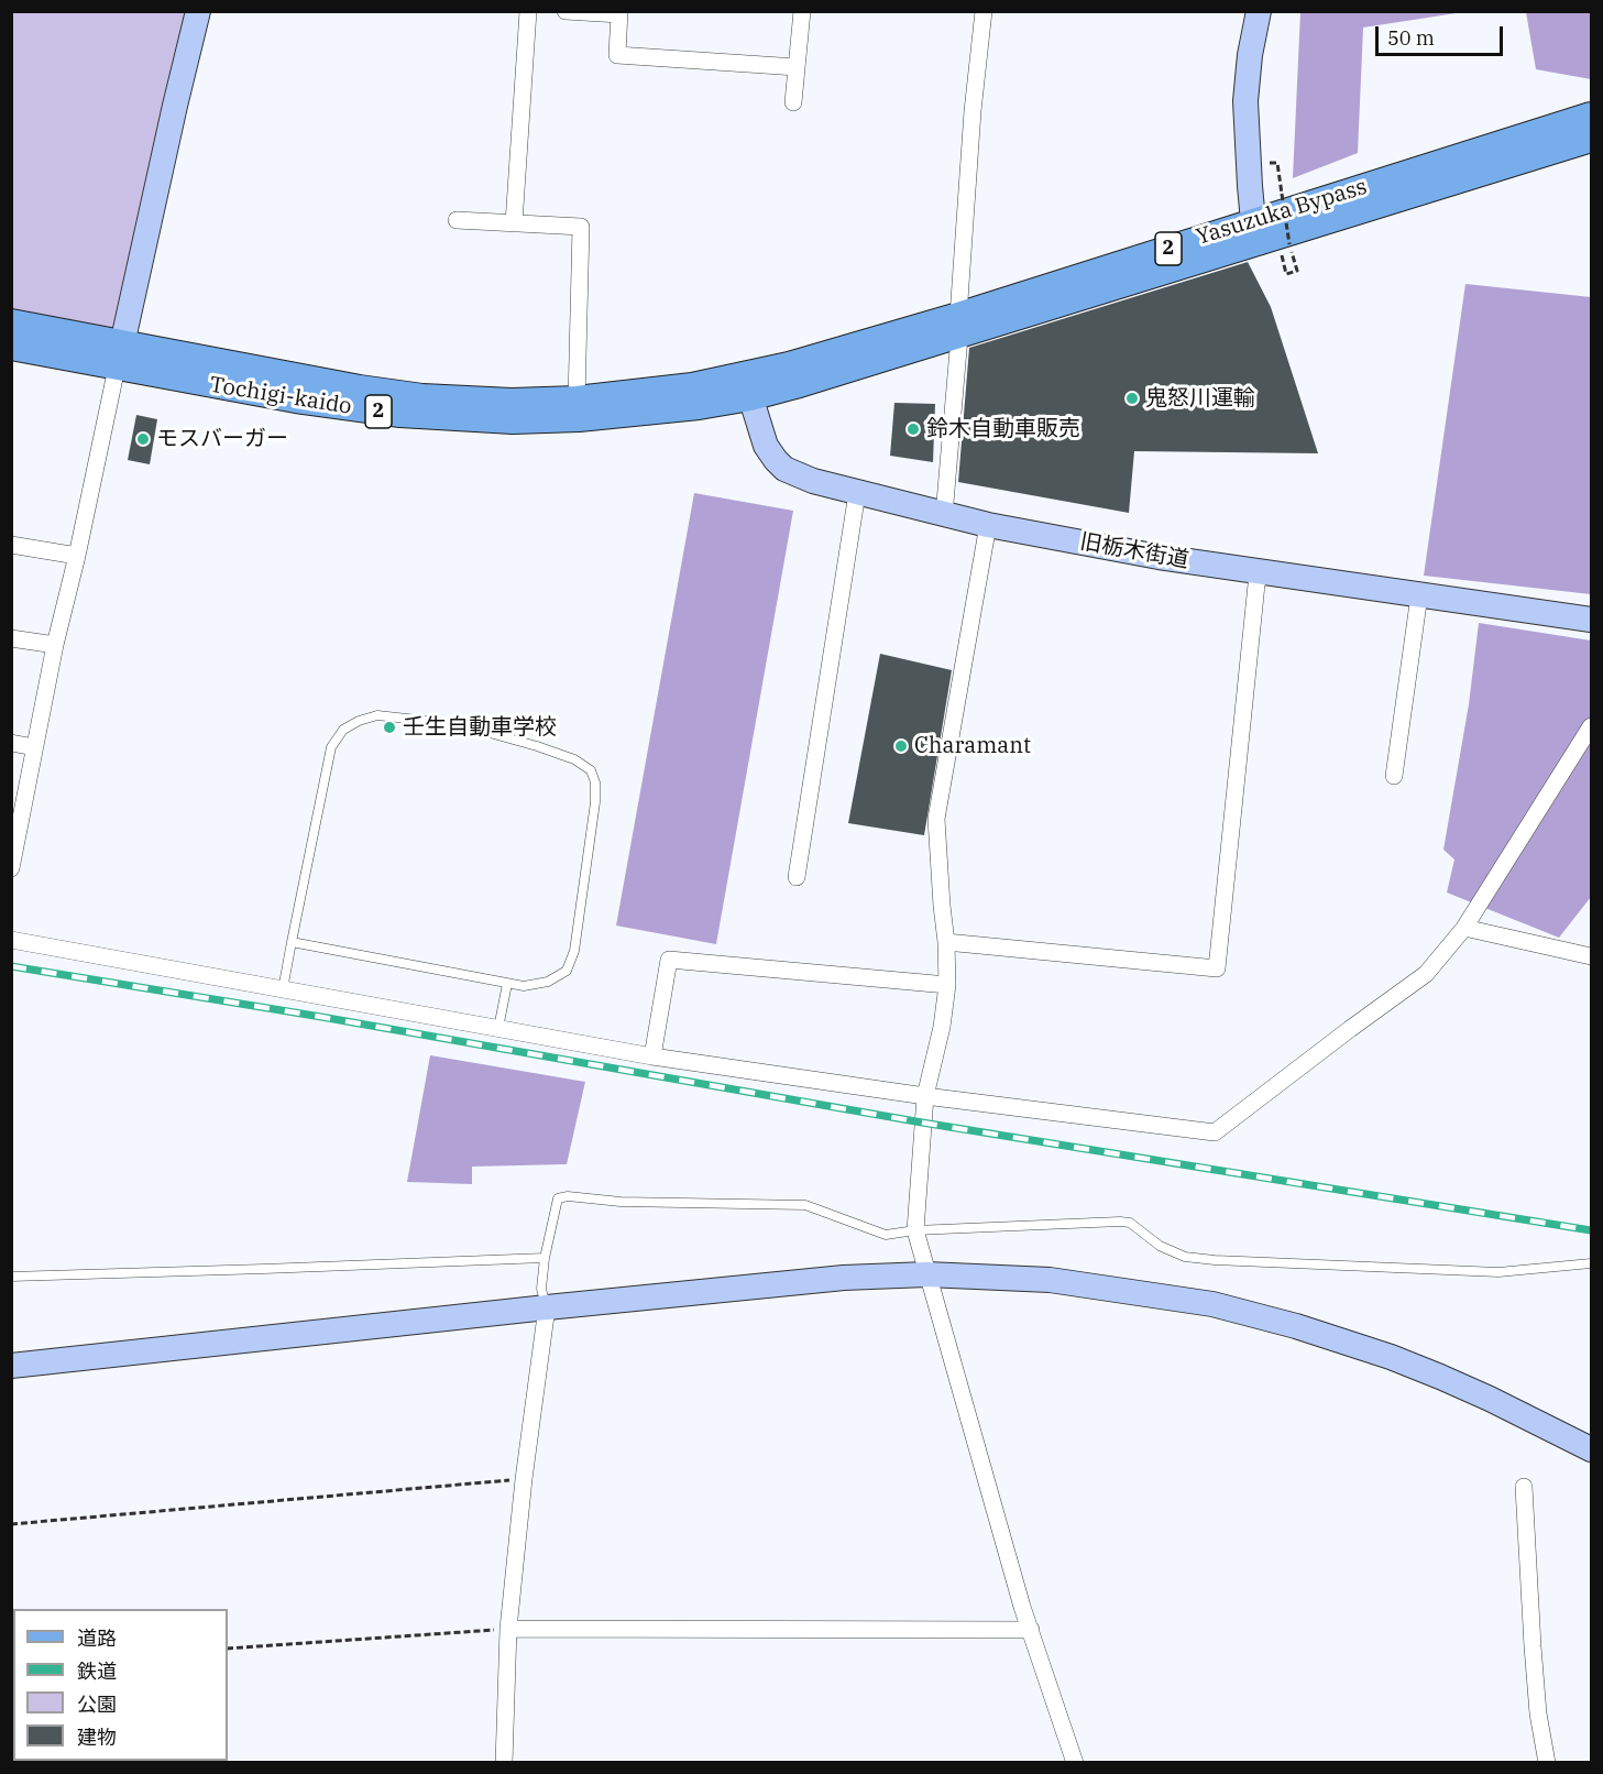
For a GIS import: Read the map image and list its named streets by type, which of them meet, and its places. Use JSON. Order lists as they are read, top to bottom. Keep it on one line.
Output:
{"streets":{"main road":["Yasuzuka Bypass","2","Tochigi-kaido"],"street":["旧栃木街道"]},"crossings":[["Yasuzuka Bypass","Tochigi-kaido"],["Yasuzuka Bypass","旧栃木街道"],["Tochigi-kaido","旧栃木街道"]],"places":["鬼怒川運輸","鈴木自動車販売","モスバーガー","壬生自動車学校","Charamant"],"legend":["道路","鉄道","公園","建物"],"scale_bar":"50 m"}
